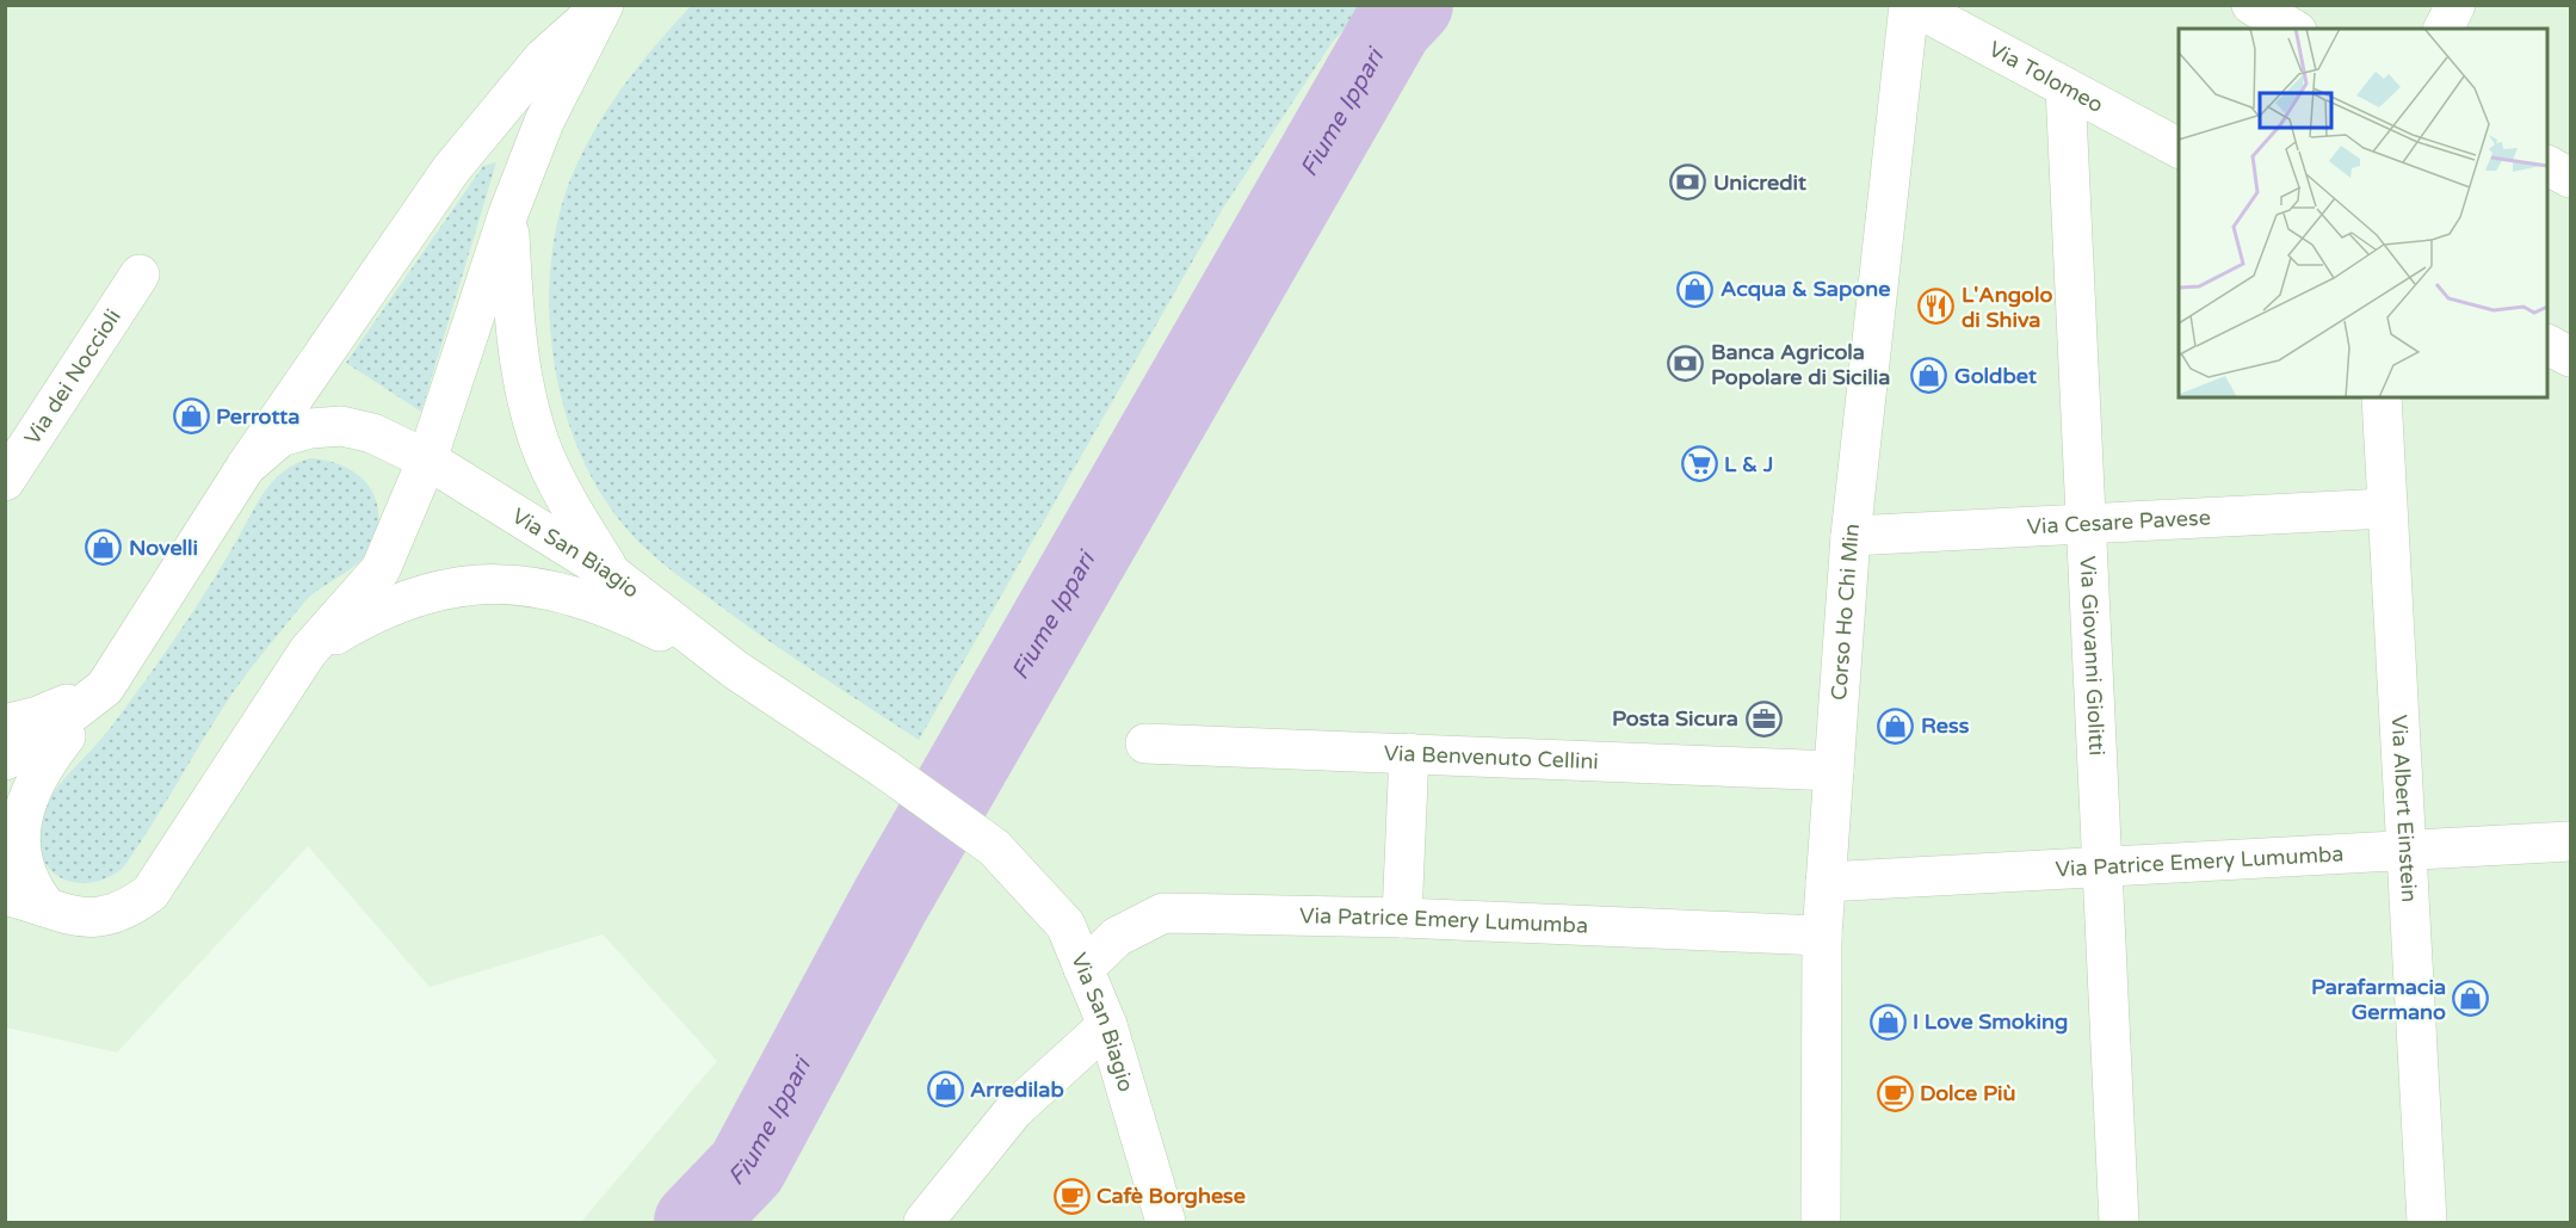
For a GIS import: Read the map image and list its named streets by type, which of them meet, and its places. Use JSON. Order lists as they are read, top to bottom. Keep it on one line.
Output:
{"streets":{"main road":["Via Tolomeo","Via dei Noccioli","Via Cesare Pavese","Via San Biagio","Corso Ho Chi Min","Via Giovanni Giolitti","Via Benvenuto Cellini","Via Albert Einstein","Via Patrice Emery Lumumba"]},"crossings":[["Via Tolomeo","Corso Ho Chi Min"],["Via Tolomeo","Via Giovanni Giolitti"],["Via Cesare Pavese","Corso Ho Chi Min"],["Via Cesare Pavese","Via Giovanni Giolitti"],["Via Cesare Pavese","Via Albert Einstein"],["Via San Biagio","Via Patrice Emery Lumumba"],["Corso Ho Chi Min","Via Benvenuto Cellini"],["Corso Ho Chi Min","Via Patrice Emery Lumumba"],["Via Giovanni Giolitti","Via Patrice Emery Lumumba"],["Via Albert Einstein","Via Patrice Emery Lumumba"]],"water":["Fiume Ippari"],"places":{"bank":["Unicredit","Banca Agricola Popolare di Sicilia"],"shop":["Acqua & Sapone","Goldbet","Perrotta","Novelli","Ress","Parafarmacia Germano","I Love Smoking","Arredilab"],"restaurant":["L'Angolo di Shiva"],"supermarket":["L & J"],"office":["Posta Sicura"],"cafe":["Dolce Più","Cafè Borghese"]}}
